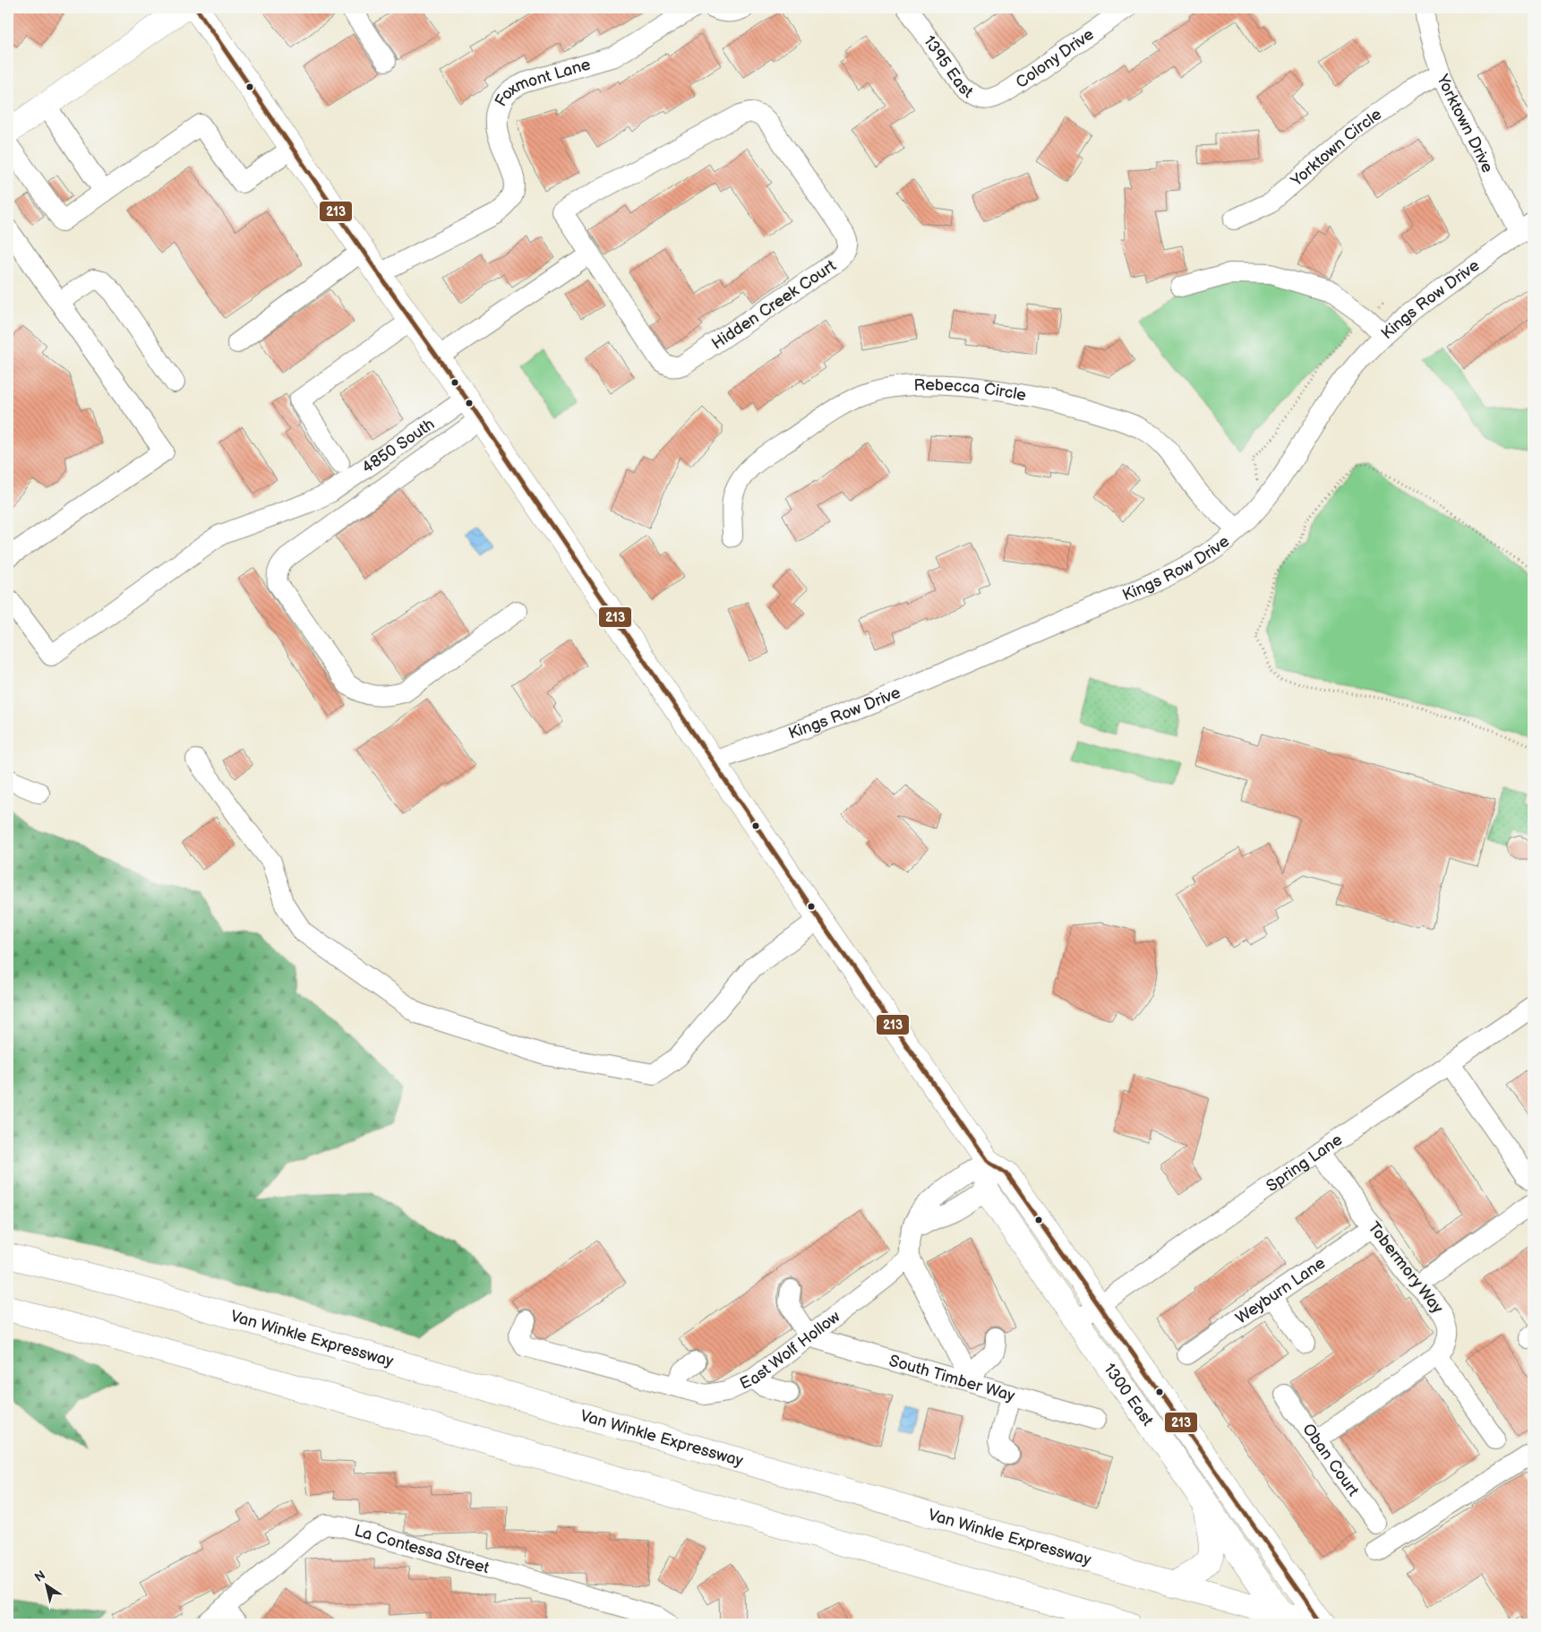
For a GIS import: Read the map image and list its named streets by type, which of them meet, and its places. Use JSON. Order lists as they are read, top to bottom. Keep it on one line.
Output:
{"streets":{"main road":["Van Winkle Expressway","1300 East"],"street":["Colony Drive","1395 East","Foxmont Lane","Yorktown Drive","Yorktown Circle","Kings Row Drive","Hidden Creek Court","Rebecca Circle","4850 South","Spring Lane","Tobermory Way","Weyburn Lane","East Wolf Hollow","South Timber Way","Oban Court","La Contessa Street"]},"crossings":[["Colony Drive","1395 East"],["Foxmont Lane","1300 East"],["Yorktown Drive","Yorktown Circle"],["Yorktown Drive","Kings Row Drive"],["Kings Row Drive","Rebecca Circle"],["Kings Row Drive","1300 East"],["4850 South","1300 East"],["Spring Lane","Tobermory Way"],["Spring Lane","1300 East"],["Tobermory Way","Weyburn Lane"],["Tobermory Way","Oban Court"],["Van Winkle Expressway","1300 East"],["East Wolf Hollow","South Timber Way"]],"lines":["transit line 213"],"north":"top left"}
